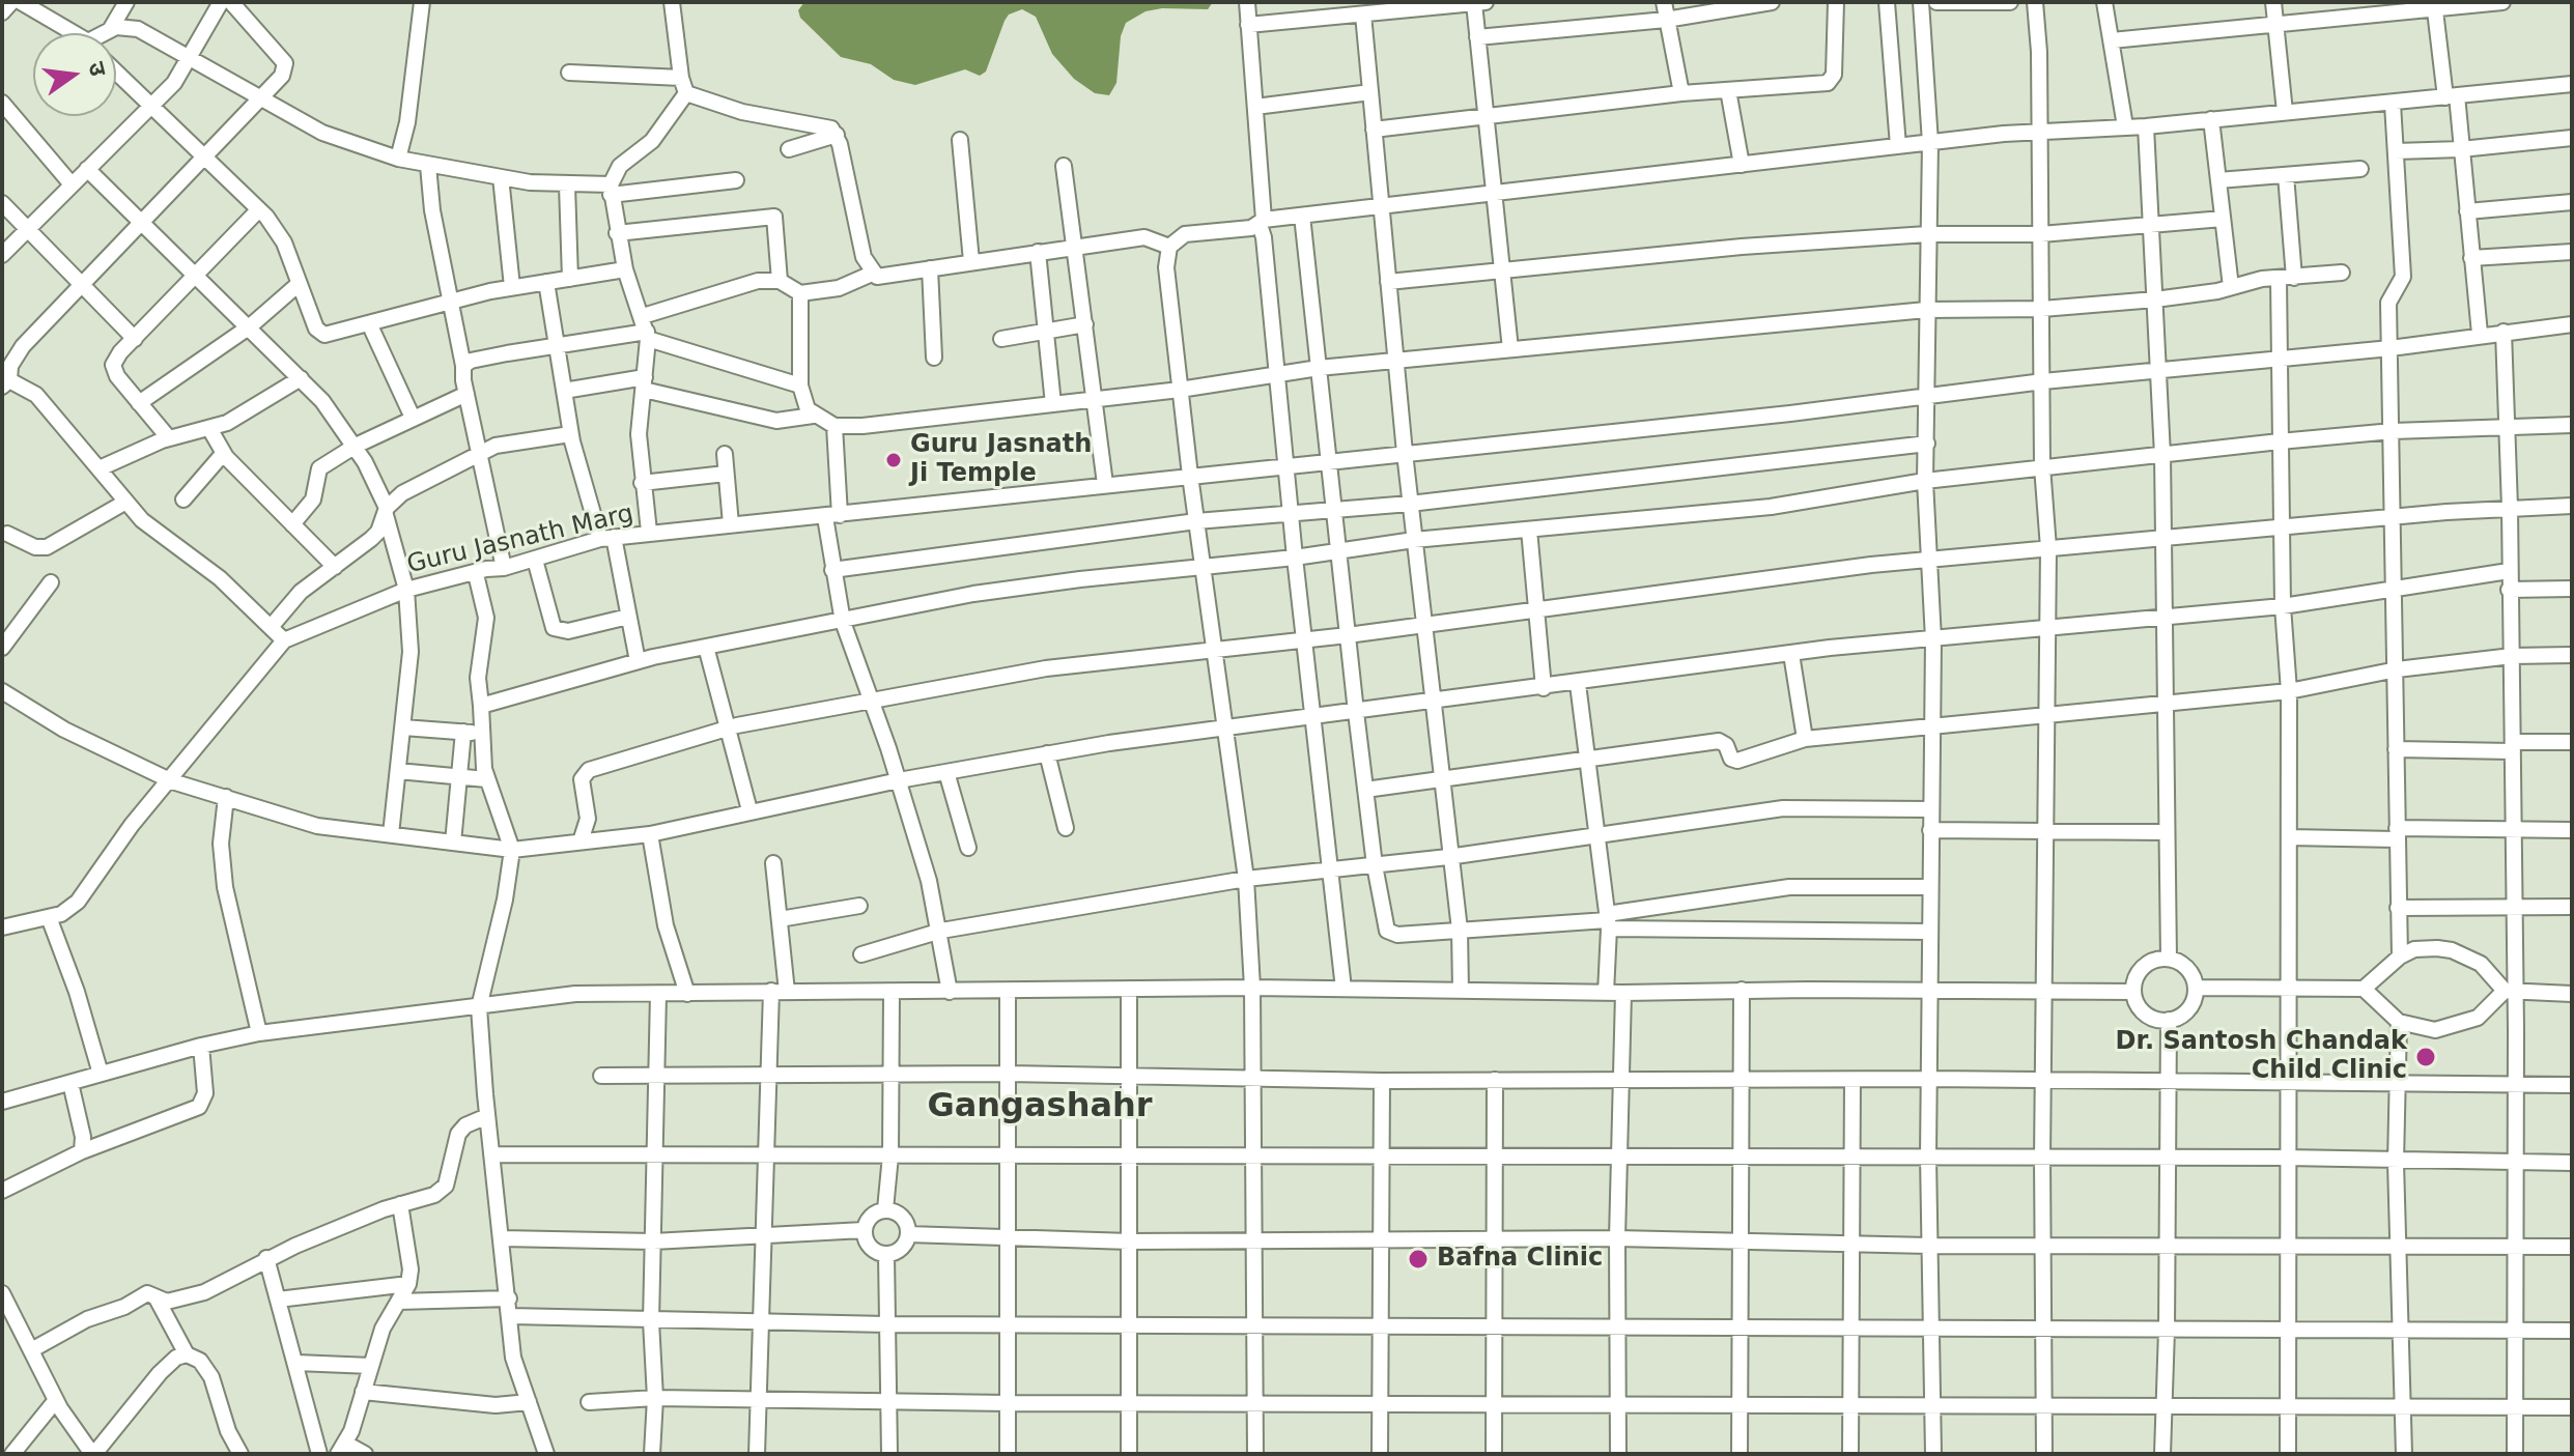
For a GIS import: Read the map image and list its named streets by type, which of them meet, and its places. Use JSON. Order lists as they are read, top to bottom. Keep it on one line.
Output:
{"streets":{"street":["Guru Jasnath Marg"]},"districts":["Gangashahr"],"places":["Guru Jasnath Ji Temple","Dr. Santosh Chandak Child Clinic","Bafna Clinic"],"north":"right"}
